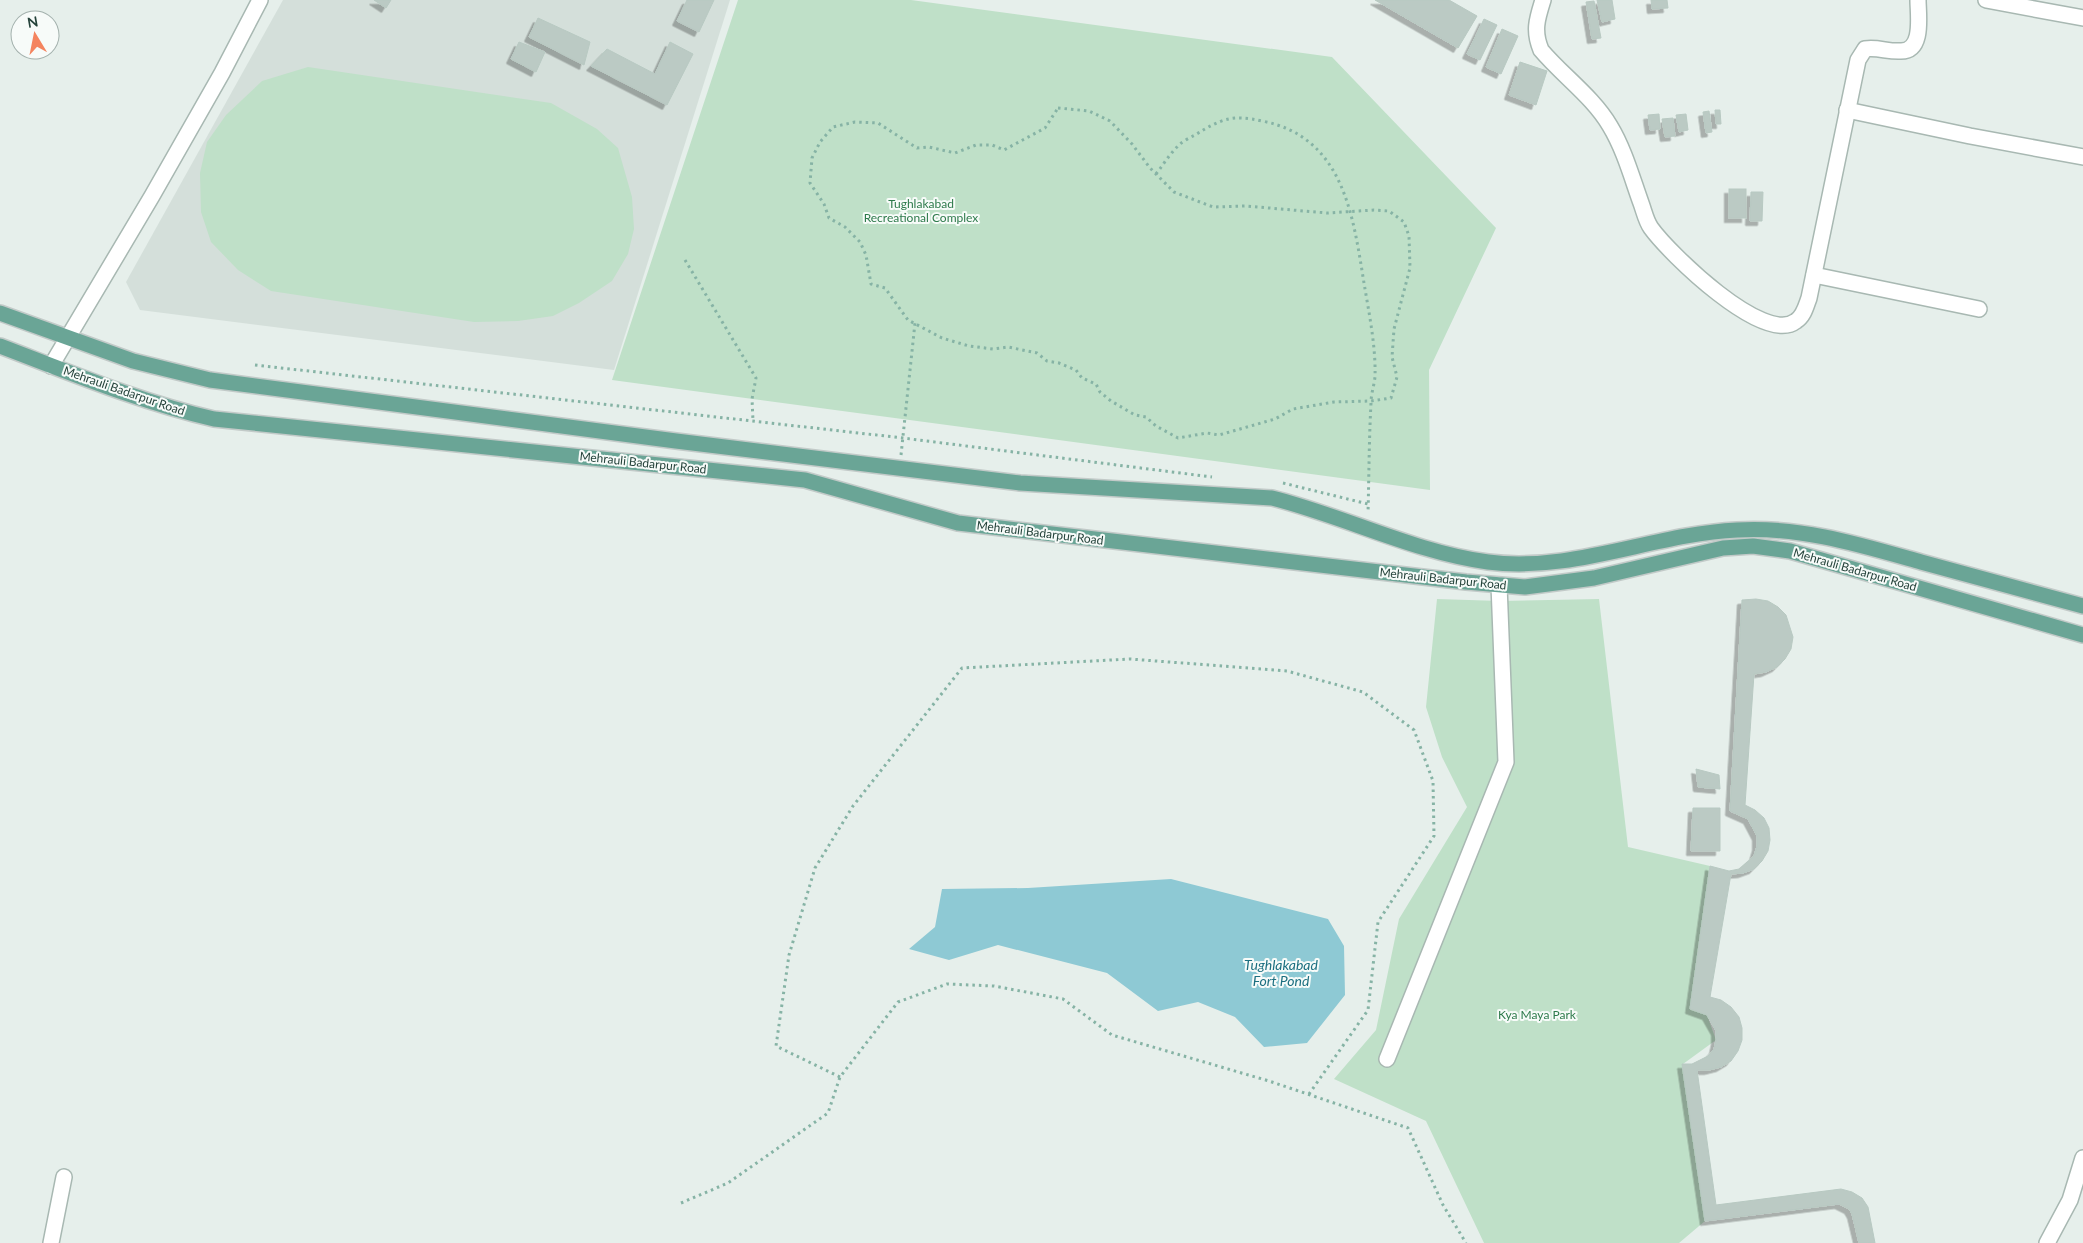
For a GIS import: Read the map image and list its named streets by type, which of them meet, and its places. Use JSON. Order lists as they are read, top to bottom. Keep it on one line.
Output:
{"streets":{"main road":["Mehrauli Badarpur Road"]},"water":["Tughlakabad Fort Pond"],"parks":["Tughlakabad Recreational Complex","Kya Maya Park"],"north":"top"}
